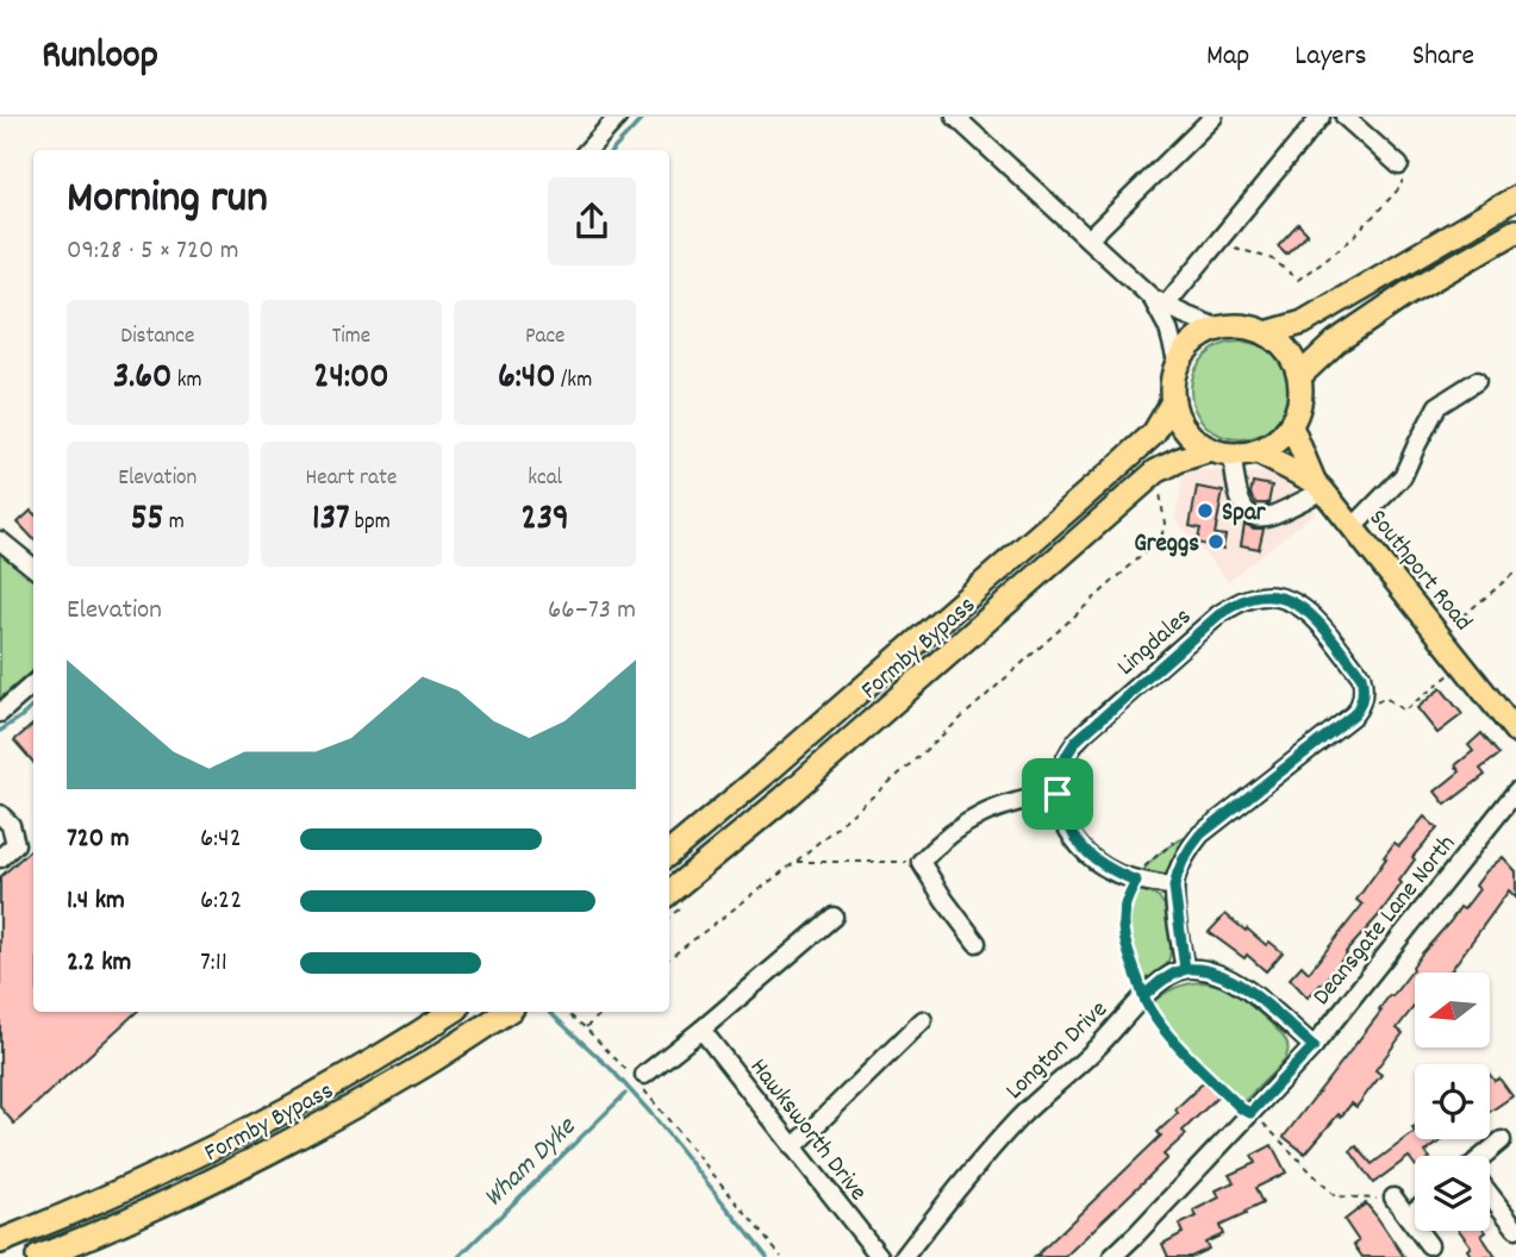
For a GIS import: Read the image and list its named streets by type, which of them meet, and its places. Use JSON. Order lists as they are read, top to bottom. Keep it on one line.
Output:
{"streets":{"highway":["Formby Bypass"],"main road":["Southport Road"],"street":["Lingdales","Deansgate Lane North","Longton Drive","Hawksworth Drive"]},"crossings":[["Southport Road","Formby Bypass"]],"water":["Wham Dyke"],"places":["Spar","Greggs"],"north":"left","page":{"header":"Runloop","nav":["Map","Layers","Share"],"heading":["Morning run","09:28 · 5 × 720 m"],"stats":[["Distance","3.60 km"],["Time","24:00"],["Pace","6:40 /km"],["Elevation","55 m"],["Heart rate","137 bpm"],["kcal","239"]],"chart":["Elevation","66–73 m"],"list":[{"name":"720 m","note":"6:42"},{"name":"1.4 km","note":"6:22"},{"name":"2.2 km","note":"7:11"}]}}
